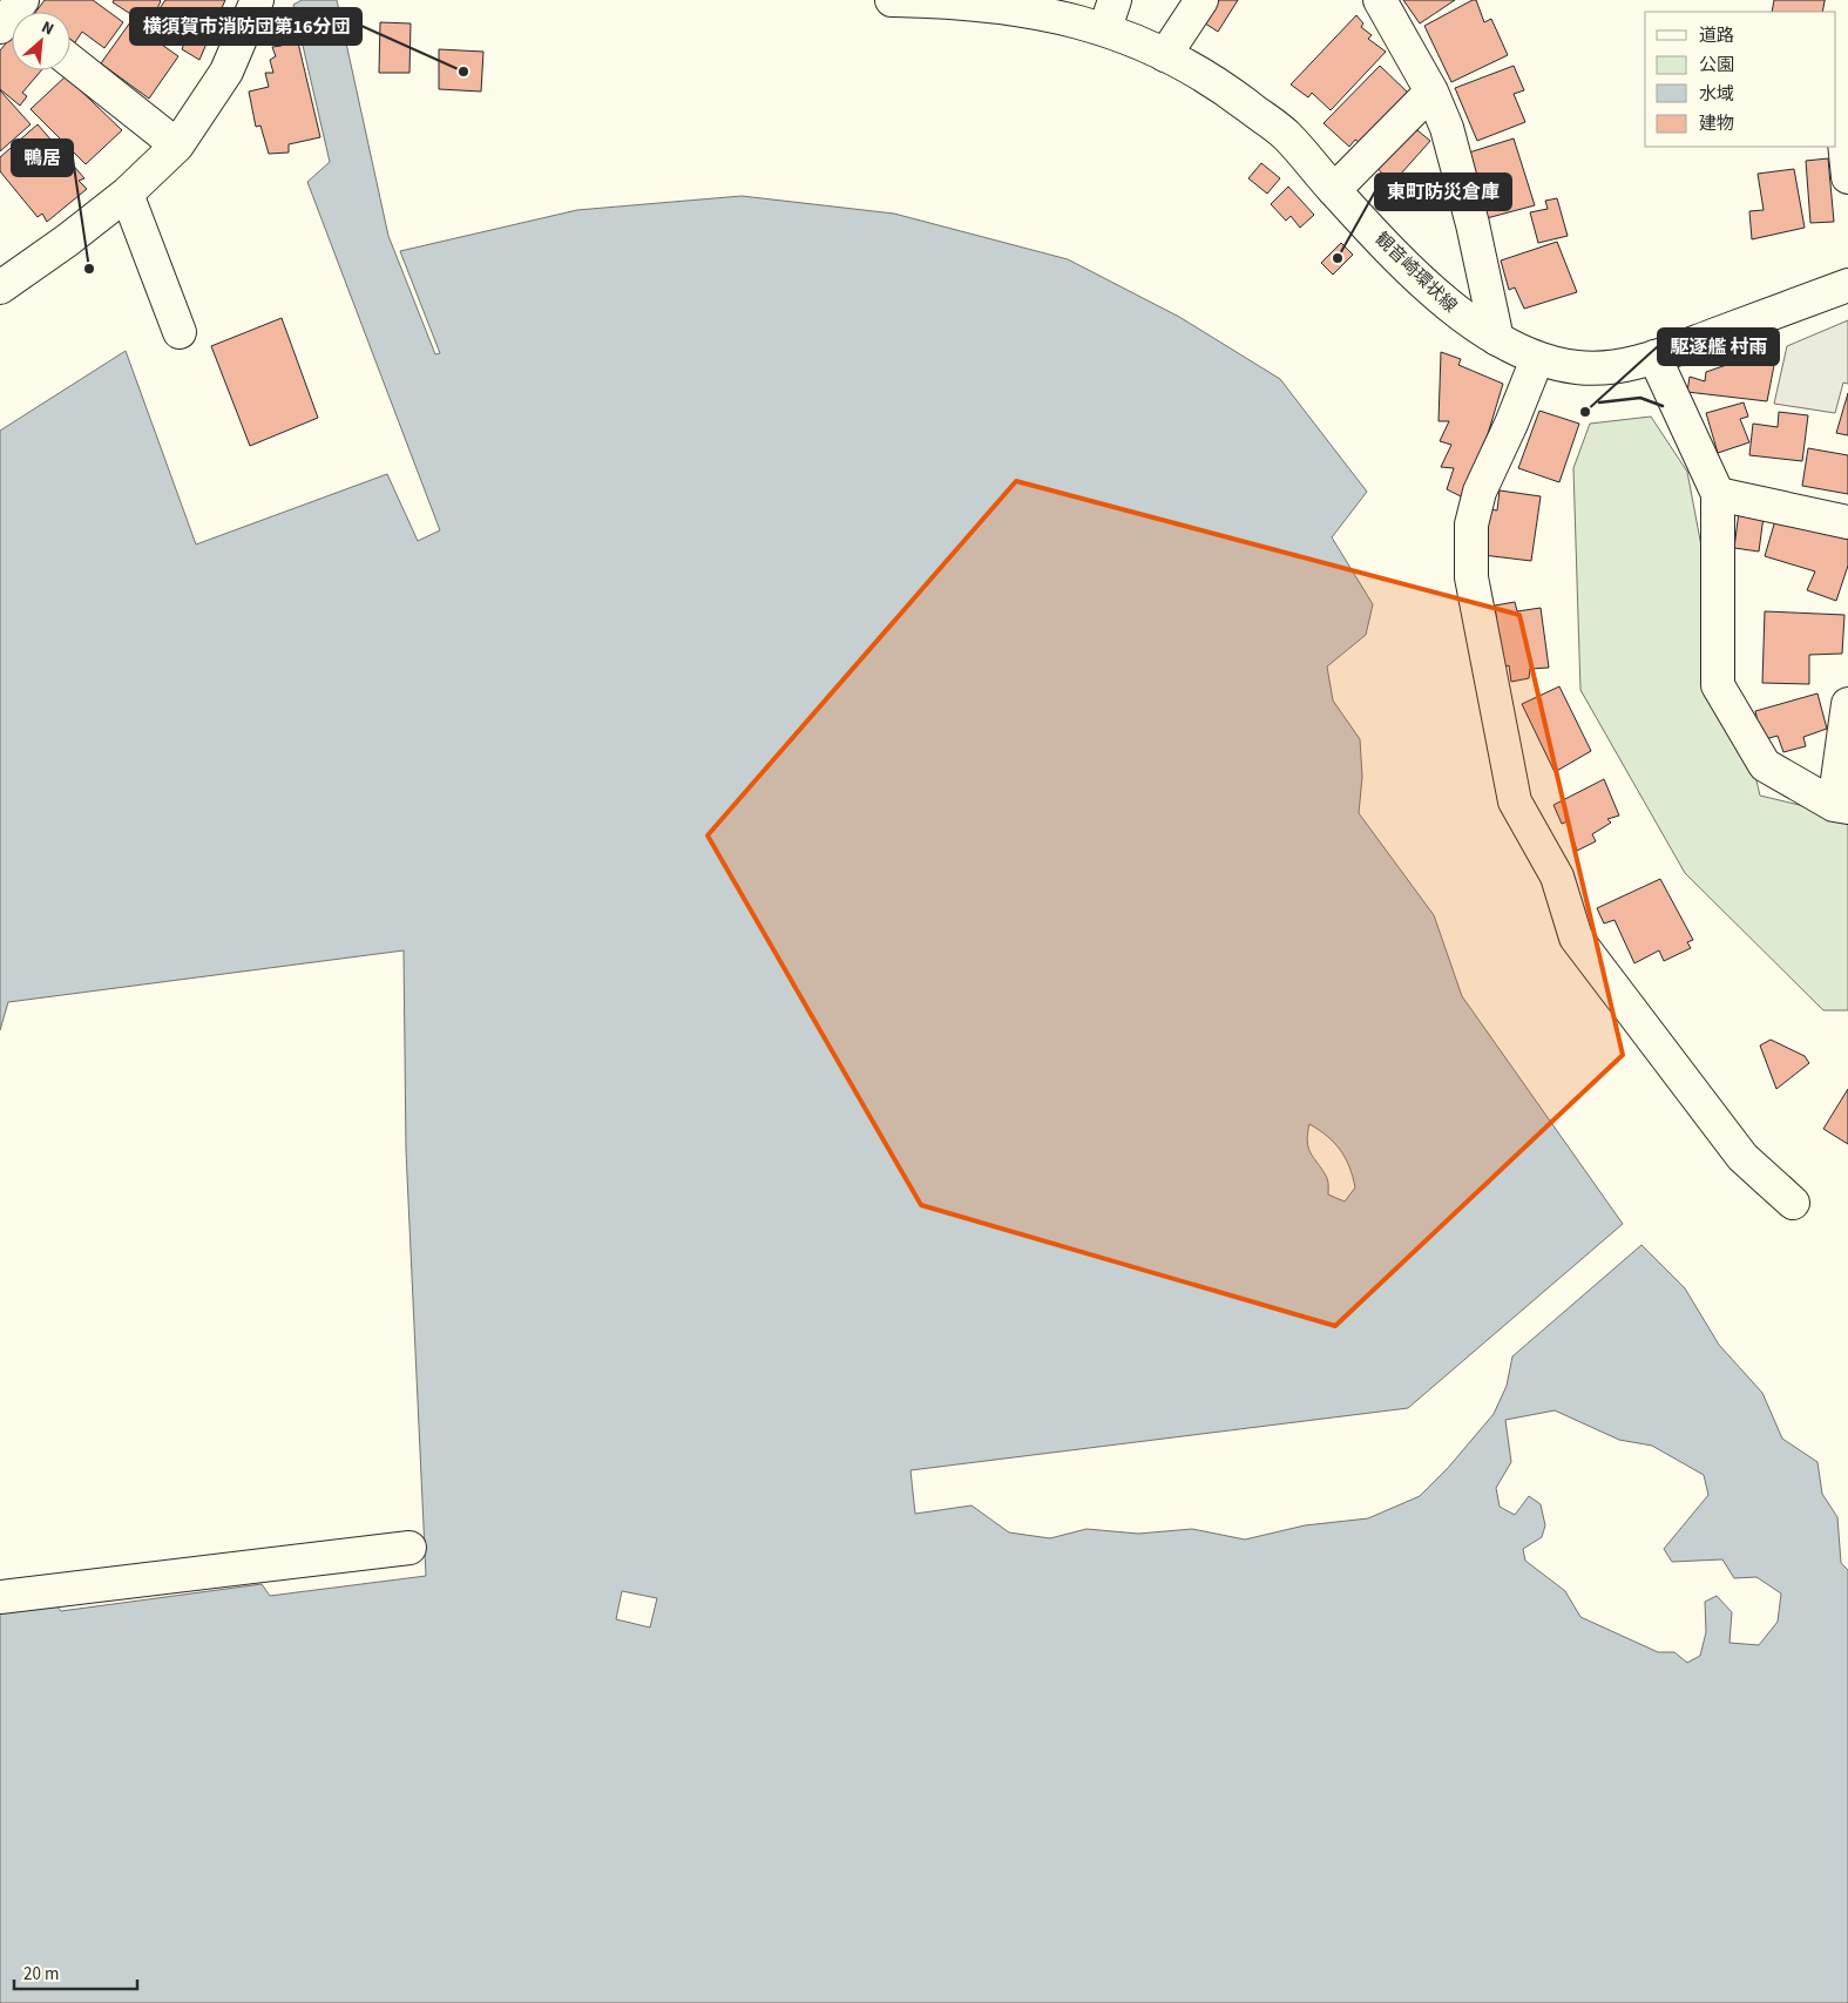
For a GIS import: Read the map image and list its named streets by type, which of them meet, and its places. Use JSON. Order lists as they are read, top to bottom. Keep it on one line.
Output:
{"streets":{"street":["観音崎環状線"]},"places":["横須賀市消防団第16分団","東町防災倉庫","鴨居","駆逐艦 村雨"],"legend":["道路","公園","水域","建物"],"scale_bar":"20 m","north":"top right"}
